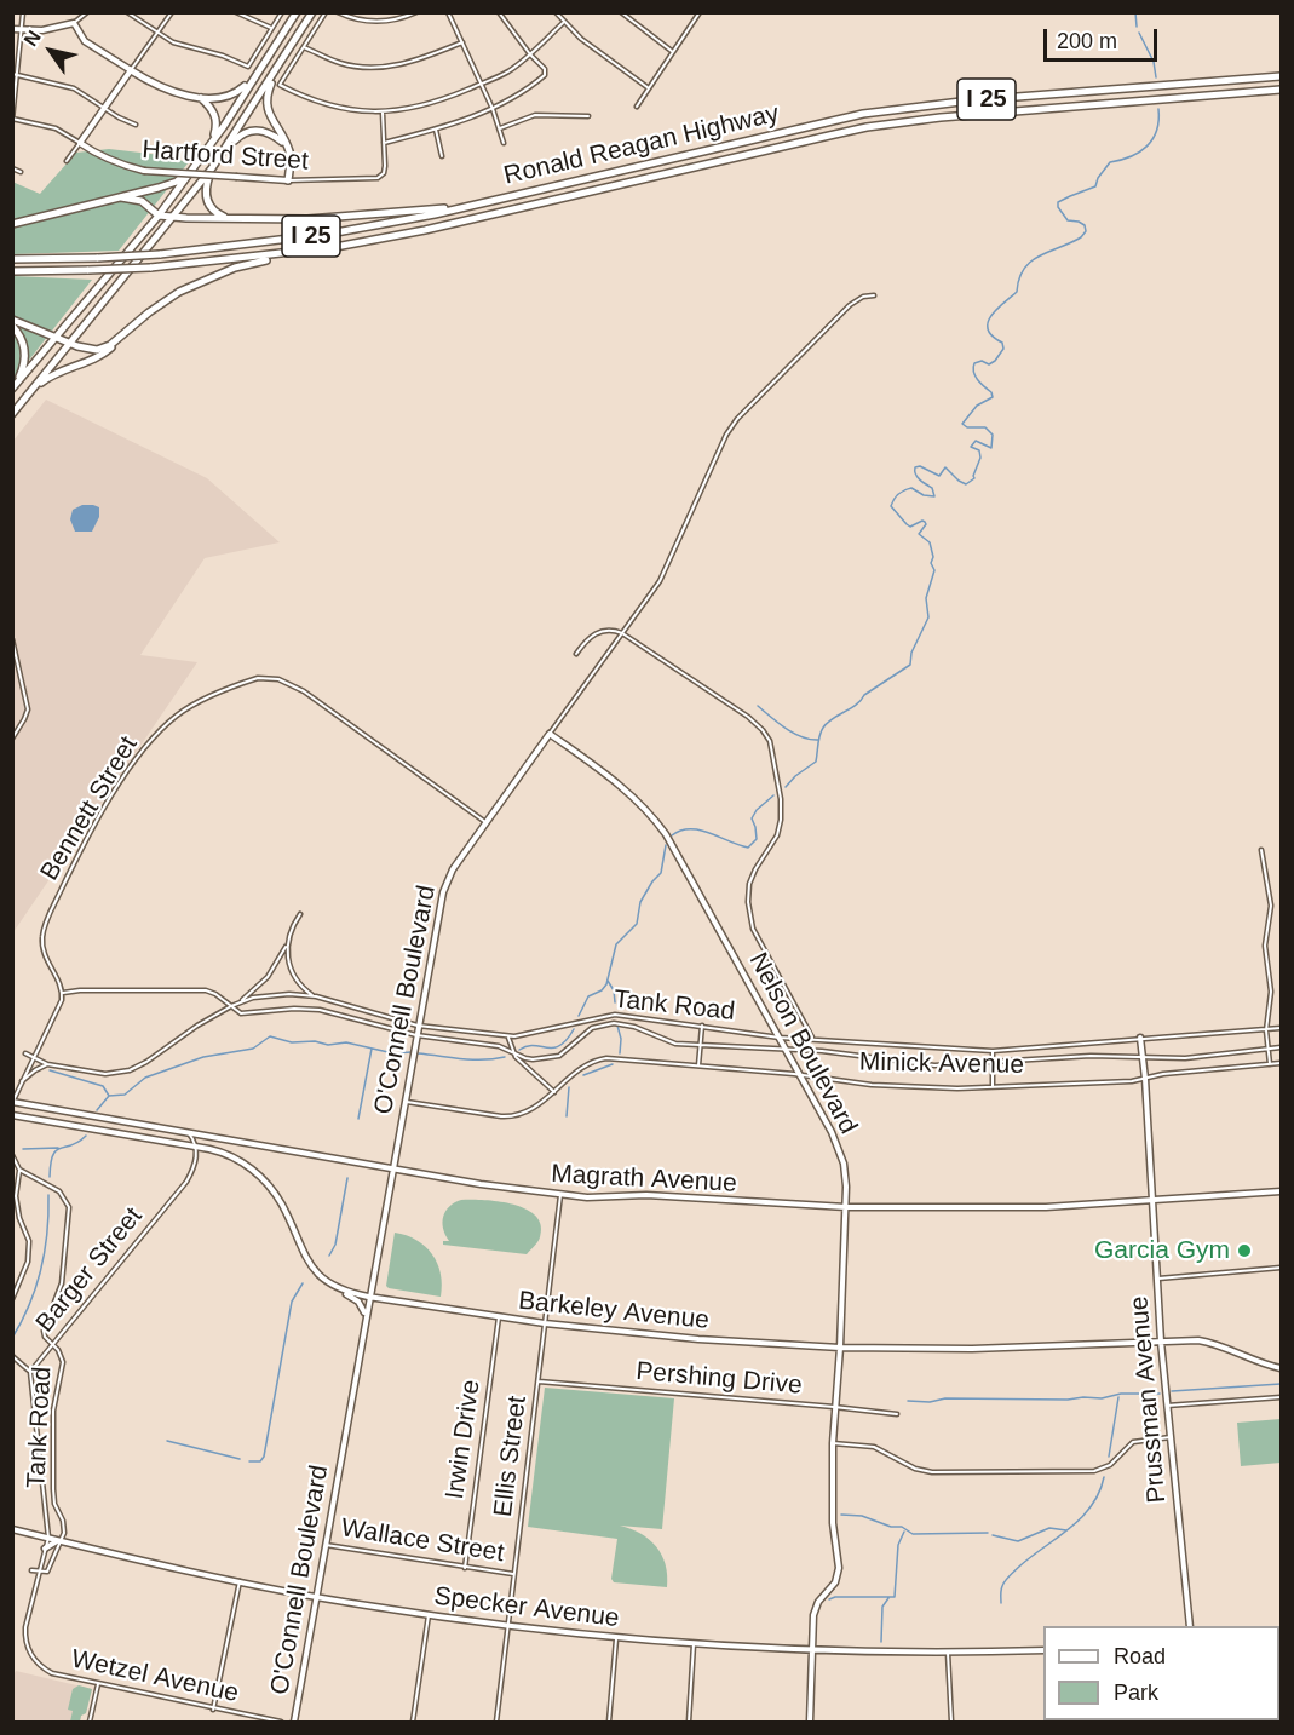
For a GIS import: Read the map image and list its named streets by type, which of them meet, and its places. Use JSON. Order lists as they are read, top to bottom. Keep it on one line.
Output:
{"streets":{"highway":["I 25","Ronald Reagan Highway"],"street":["Hartford Street","Bennett Street","O'Connell Boulevard","Tank Road","Nelson Boulevard","Minick Avenue","Magrath Avenue","Barger Street","Barkeley Avenue","Pershing Drive","Prussman Avenue","Irwin Drive","Ellis Street","Wallace Street","Specker Avenue","Wetzel Avenue"]},"crossings":[["Bennett Street","O'Connell Boulevard"],["O'Connell Boulevard","Tank Road"],["O'Connell Boulevard","Nelson Boulevard"],["O'Connell Boulevard","Minick Avenue"],["O'Connell Boulevard","Magrath Avenue"],["O'Connell Boulevard","Barkeley Avenue"],["O'Connell Boulevard","Wallace Street"],["O'Connell Boulevard","Specker Avenue"],["Tank Road","Nelson Boulevard"],["Tank Road","Barger Street"],["Tank Road","Prussman Avenue"],["Tank Road","Specker Avenue"],["Nelson Boulevard","Minick Avenue"],["Nelson Boulevard","Magrath Avenue"],["Nelson Boulevard","Barkeley Avenue"],["Nelson Boulevard","Pershing Drive"],["Nelson Boulevard","Specker Avenue"],["Minick Avenue","Prussman Avenue"],["Magrath Avenue","Prussman Avenue"],["Magrath Avenue","Ellis Street"],["Barger Street","Barkeley Avenue"],["Barkeley Avenue","Prussman Avenue"],["Barkeley Avenue","Irwin Drive"],["Barkeley Avenue","Ellis Street"],["Pershing Drive","Ellis Street"],["Irwin Drive","Wallace Street"],["Ellis Street","Wallace Street"],["Ellis Street","Specker Avenue"]],"places":["Garcia Gym"],"legend":["Road","Park"],"scale_bar":"200 m","north":"top left"}
